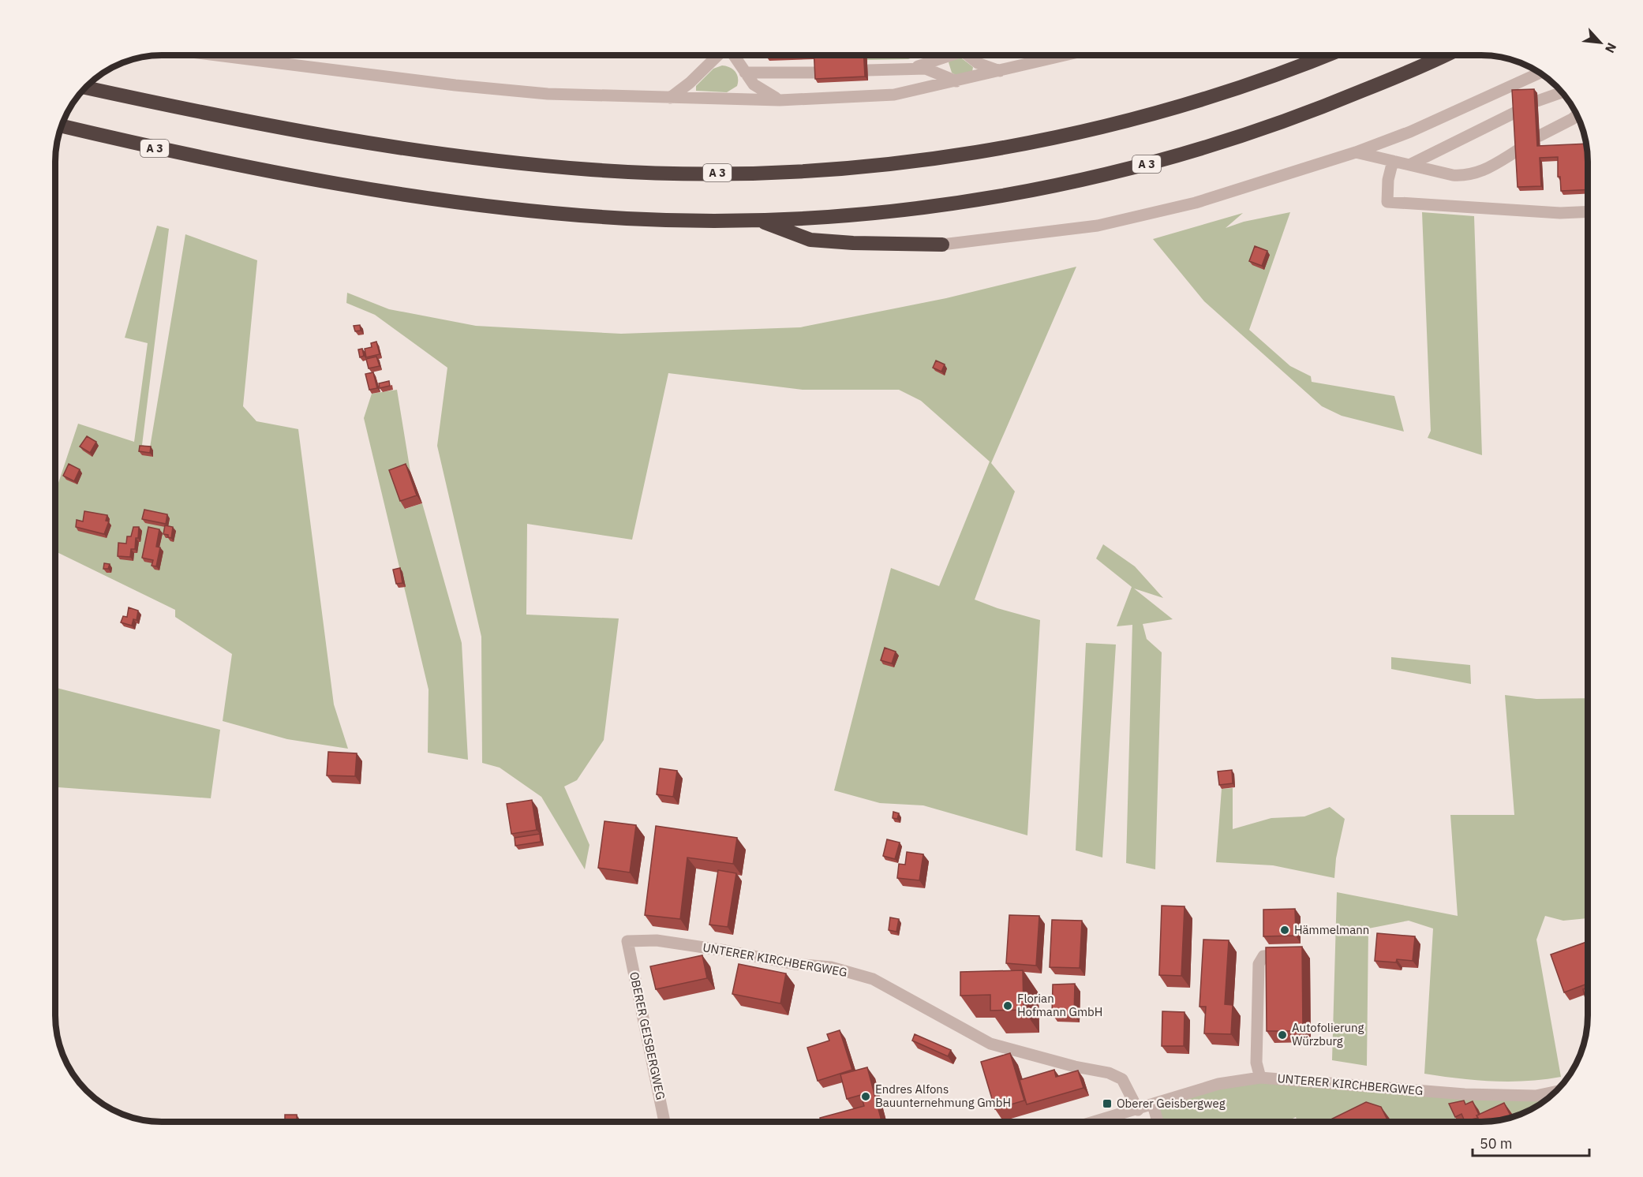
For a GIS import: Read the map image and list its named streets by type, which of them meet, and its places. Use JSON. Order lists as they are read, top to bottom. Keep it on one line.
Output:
{"streets":{"highway":["A 3"],"street":["UNTERER KIRCHBERGWEG","OBERER GEISBERGWEG"]},"crossings":[["UNTERER KIRCHBERGWEG","OBERER GEISBERGWEG"]],"places":{"other":["Hämmelmann","Florian Hofmann GmbH","Autofolierung Würzburg","Endres Alfons Bauunternehmung GmbH"],"transit":["Oberer Geisbergweg"]},"scale_bar":"50 m","north":"bottom right"}
